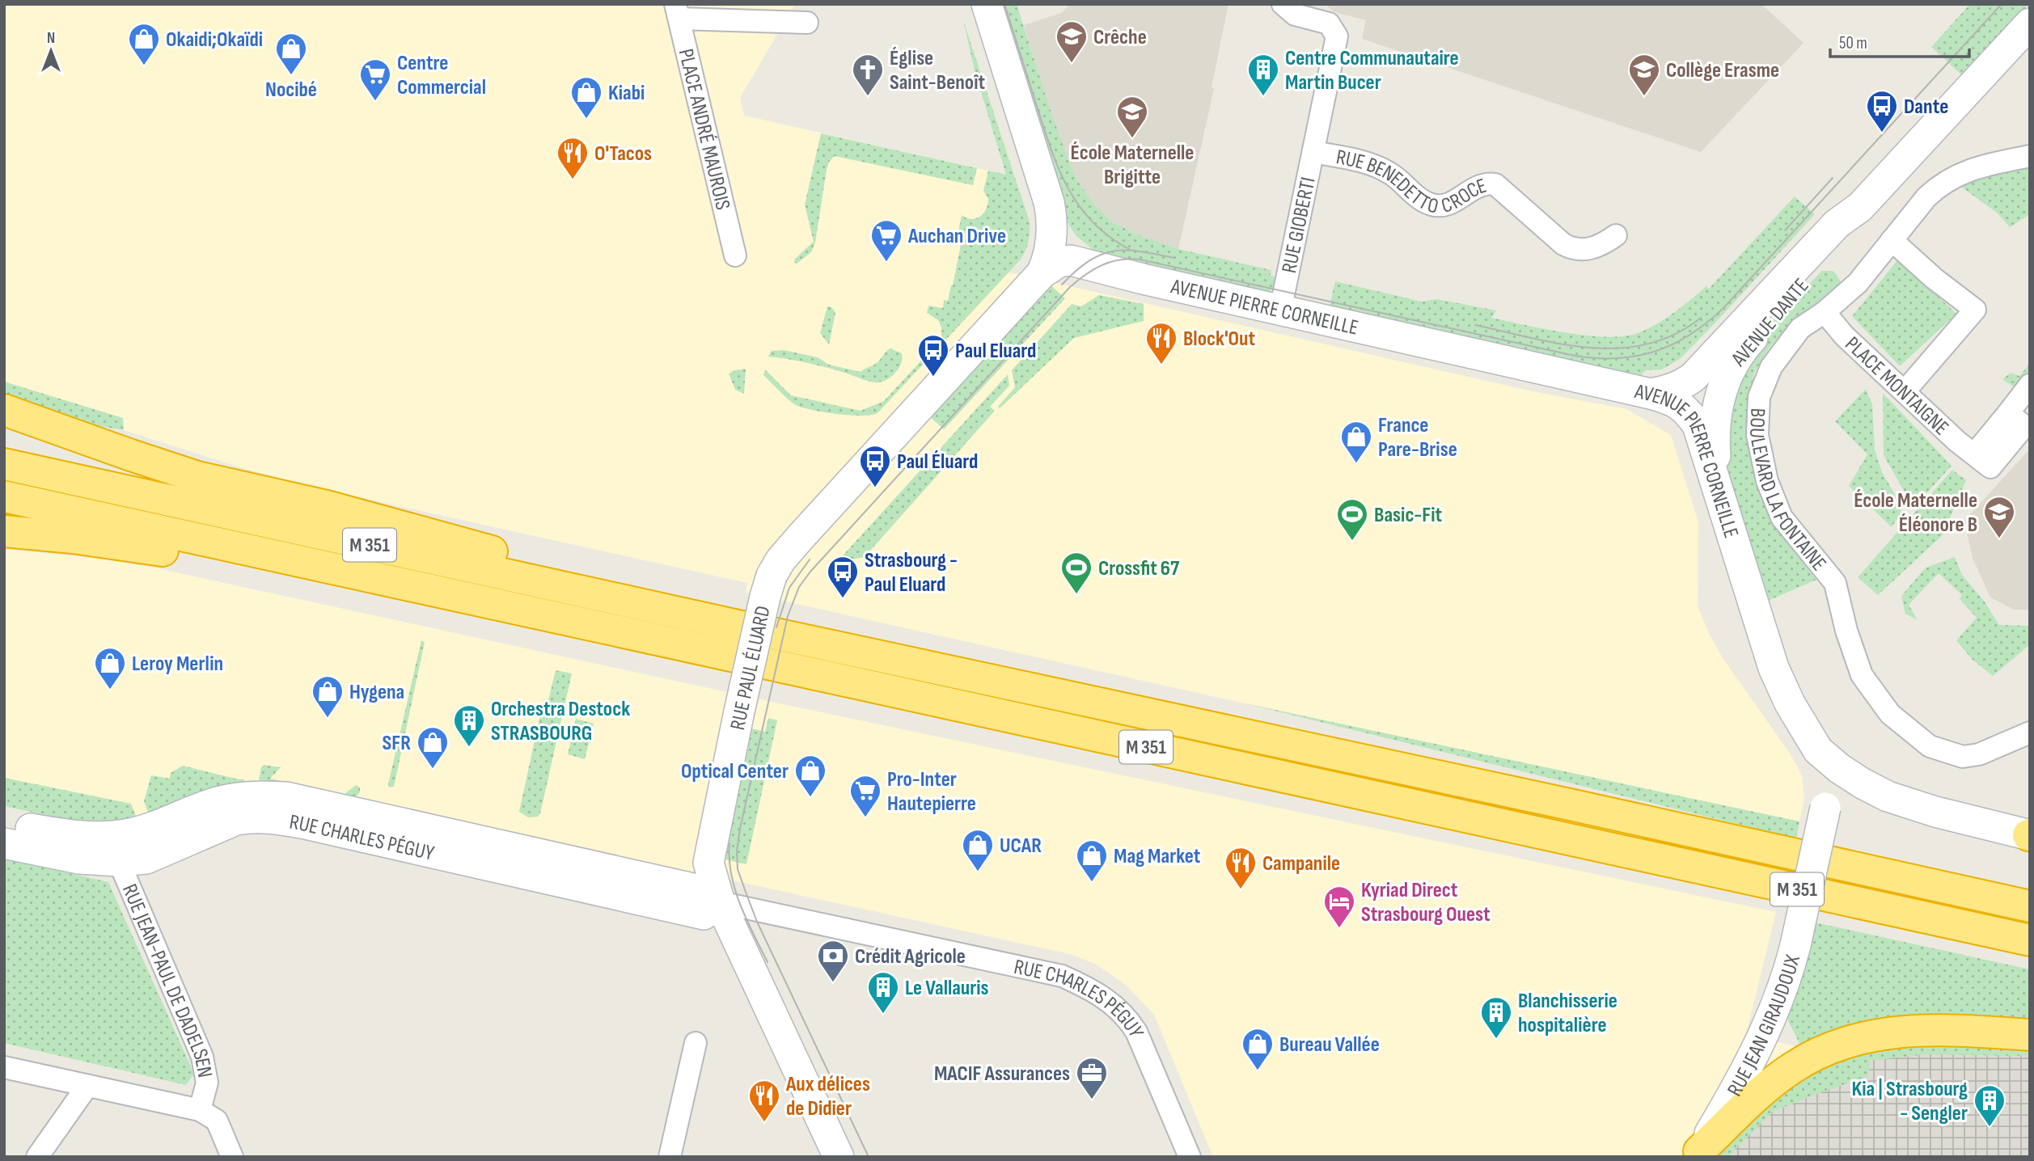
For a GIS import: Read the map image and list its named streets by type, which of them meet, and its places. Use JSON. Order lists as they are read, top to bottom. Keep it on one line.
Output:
{"streets":{"highway":["M 351"],"street":["PLACE ANDRÉ MAUROIS","RUE BENEDETTO CROCE","RUE GIOBERTI","AVENUE PIERRE CORNEILLE","AVENUE DANTE","PLACE MONTAIGNE","BOULEVARD LA FONTAINE","RUE PAUL ÉLUARD","RUE CHARLES PÉGUY","RUE JEAN-PAUL DE DADELSEN","RUE JEAN GIRAUDOUX"]},"crossings":[["RUE BENEDETTO CROCE","RUE GIOBERTI"],["RUE GIOBERTI","AVENUE PIERRE CORNEILLE"],["AVENUE PIERRE CORNEILLE","AVENUE DANTE"],["AVENUE PIERRE CORNEILLE","RUE PAUL ÉLUARD"],["AVENUE PIERRE CORNEILLE","RUE JEAN GIRAUDOUX"],["PLACE MONTAIGNE","BOULEVARD LA FONTAINE"],["RUE PAUL ÉLUARD","RUE CHARLES PÉGUY"],["RUE CHARLES PÉGUY","RUE JEAN-PAUL DE DADELSEN"]],"places":{"school or university":["Crêche","Collège Erasme","École Maternelle Brigitte","École Maternelle Éléonore B"],"shop":["Okaidi;Okaïdi","Nocibé","Kiabi","France Pare-Brise","Leroy Merlin","Hygena","SFR","Optical Center","UCAR","Mag Market","Bureau Vallée"],"church":["Église Saint-Benoît"],"building":["Centre Communautaire Martin Bucer","Orchestra Destock STRASBOURG","Le Vallauris","Blanchisserie hospitalière","Kia | Strasbourg - Sengler"],"supermarket":["Centre Commercial","Auchan Drive","Pro-Inter Hautepierre"],"bus stop":["Dante","Paul Eluard","Paul Éluard","Strasbourg - Paul Eluard"],"restaurant":["O'Tacos","Block'Out","Campanile","Aux délices de Didier"],"sports":["Basic-Fit","Crossfit 67"],"hotel":["Kyriad Direct Strasbourg Ouest"],"bank":["Crédit Agricole"],"office":["MACIF Assurances"]},"scale_bar":"50 m","north":"top"}
